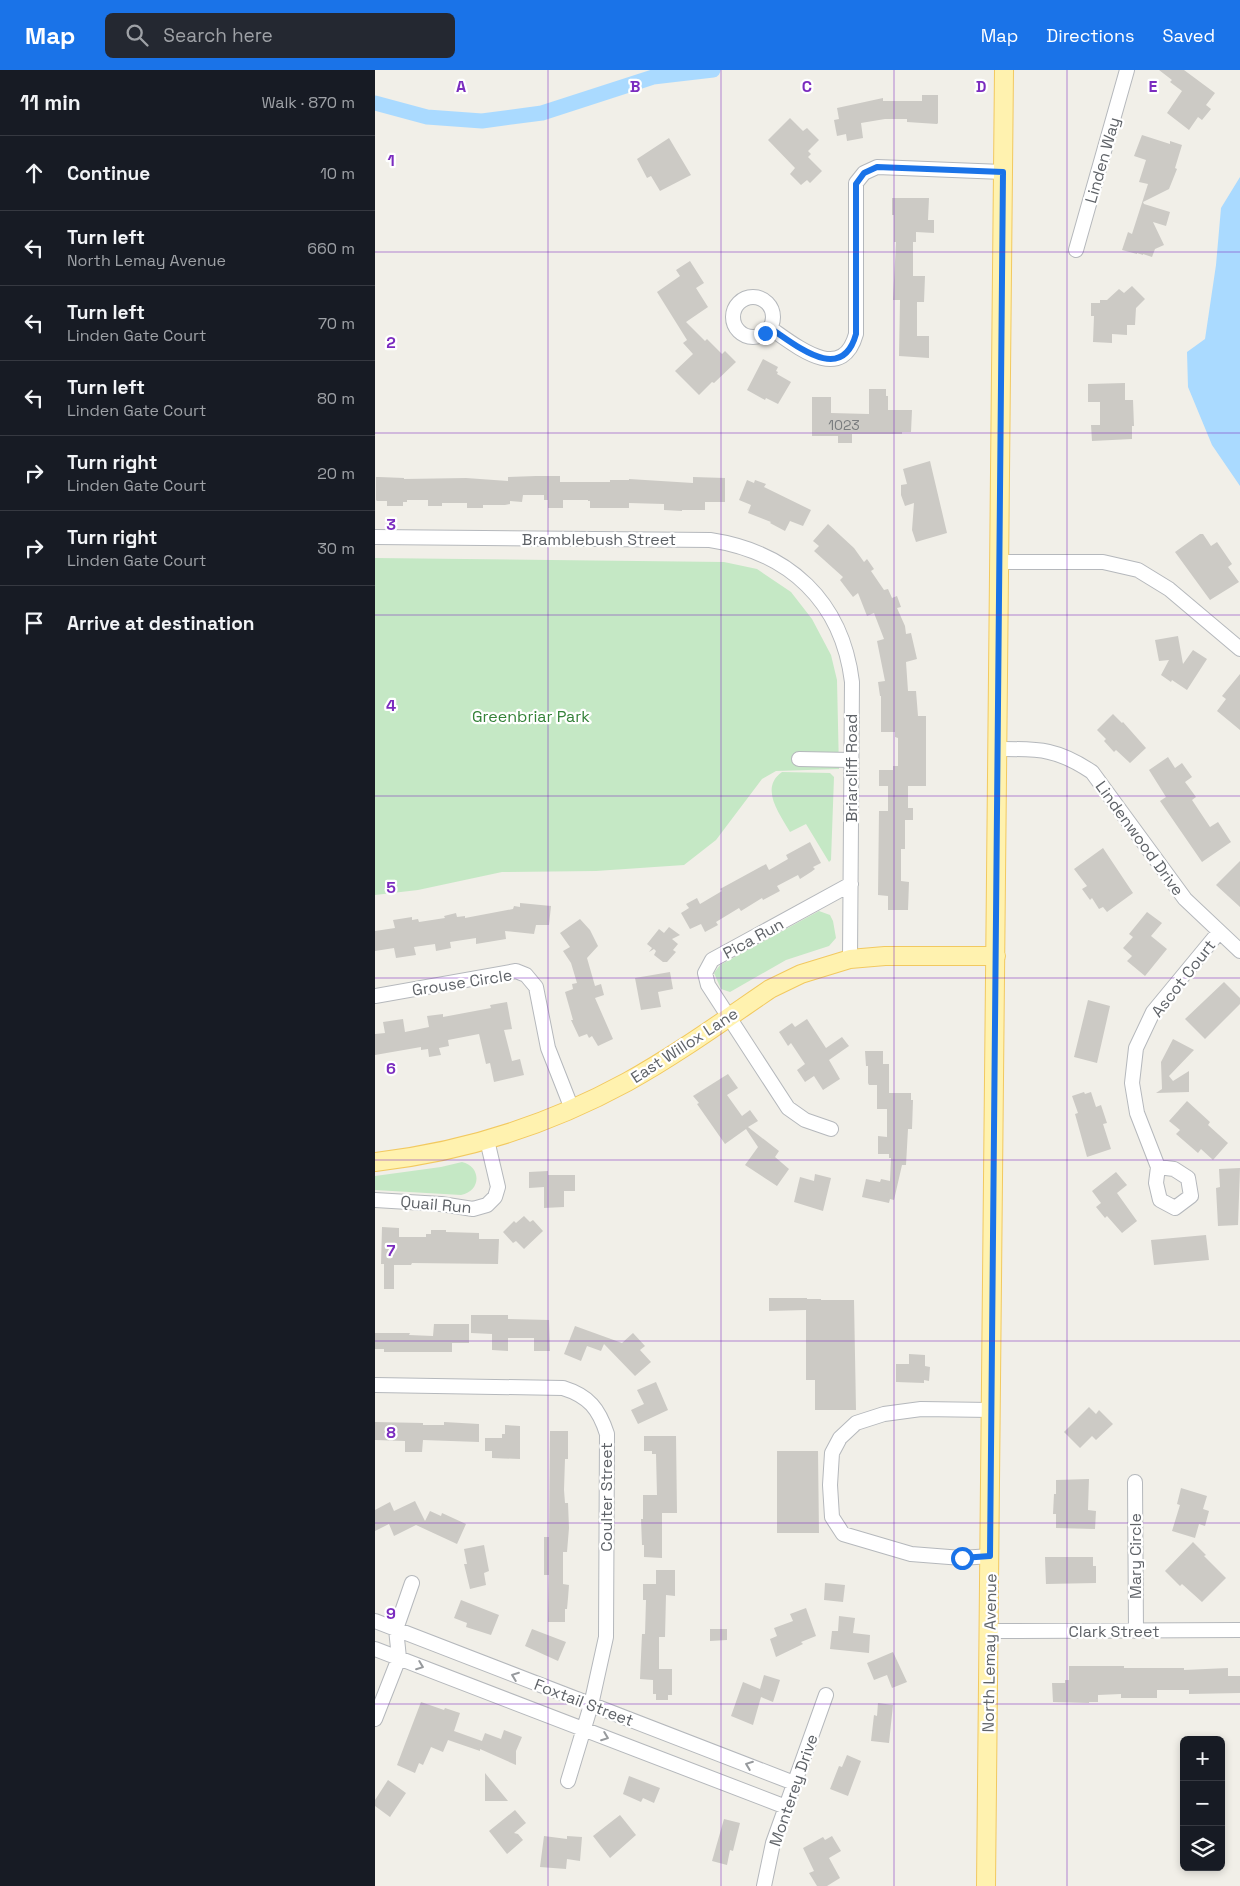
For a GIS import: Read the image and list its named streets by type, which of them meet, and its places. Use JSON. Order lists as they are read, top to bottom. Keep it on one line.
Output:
{"streets":{"main road":["East Willox Lane","North Lemay Avenue"],"street":["Linden Way","Bramblebush Street","Briarcliff Road","Lindenwood Drive","Pica Run","Ascot Court","Grouse Circle","Quail Run","Coulter Street","Mary Circle","Clark Street","Foxtail Street","Monterey Drive"]},"crossings":[["Bramblebush Street","Briarcliff Road"],["Briarcliff Road","Pica Run"],["Briarcliff Road","East Willox Lane"],["Lindenwood Drive","Ascot Court"],["Lindenwood Drive","North Lemay Avenue"],["Pica Run","East Willox Lane"],["Grouse Circle","East Willox Lane"],["East Willox Lane","Quail Run"],["East Willox Lane","North Lemay Avenue"],["Coulter Street","Foxtail Street"],["Mary Circle","Clark Street"],["Clark Street","North Lemay Avenue"],["Foxtail Street","Monterey Drive"]],"parks":["Greenbriar Park"],"house_numbers":["1023"],"page":{"header":"Map","search":"Search here","nav":["Map","Directions","Saved"],"heading":["11 min","Walk · 870 m"],"list":[["Continue","10 m"],["Turn left","North Lemay Avenue","660 m"],["Turn left","Linden Gate Court","70 m"],["Turn left","Linden Gate Court","80 m"],["Turn right","Linden Gate Court","20 m"],["Turn right","Linden Gate Court","30 m"],"Arrive at destination"],"map_buttons":["+","−"]},"grid":{"columns":["A","B","C","D","E"],"rows":["1","2","3","4","5","6","7","8","9"]}}
